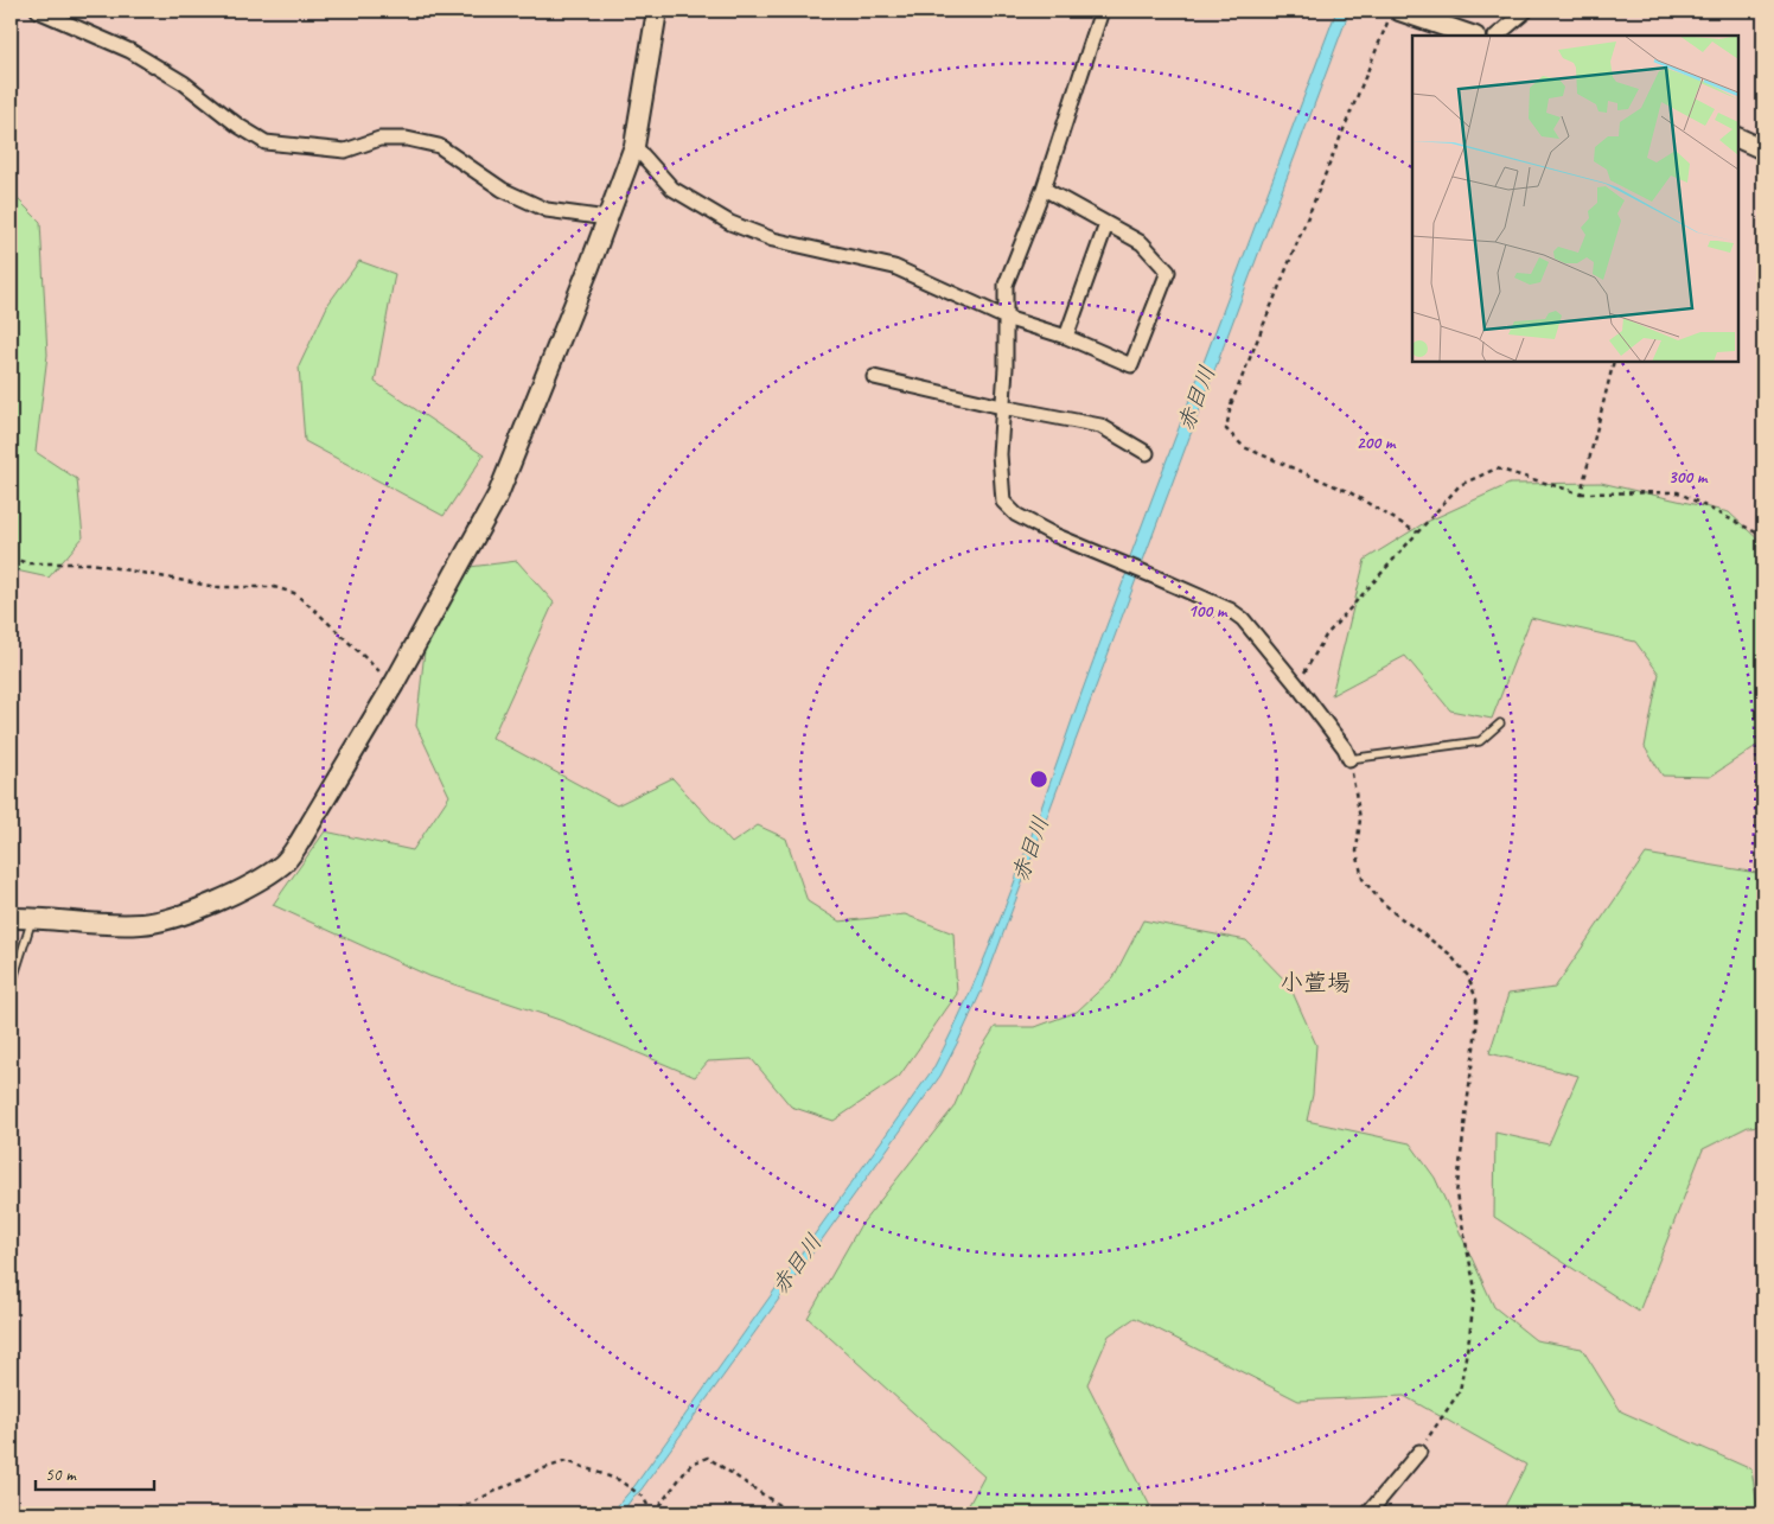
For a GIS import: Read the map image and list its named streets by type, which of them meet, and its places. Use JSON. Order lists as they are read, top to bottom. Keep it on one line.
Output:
{"districts":["小萱場"],"water":["赤目川"],"scale_bar":"50 m","rings":["200 m","300 m","100 m"]}
